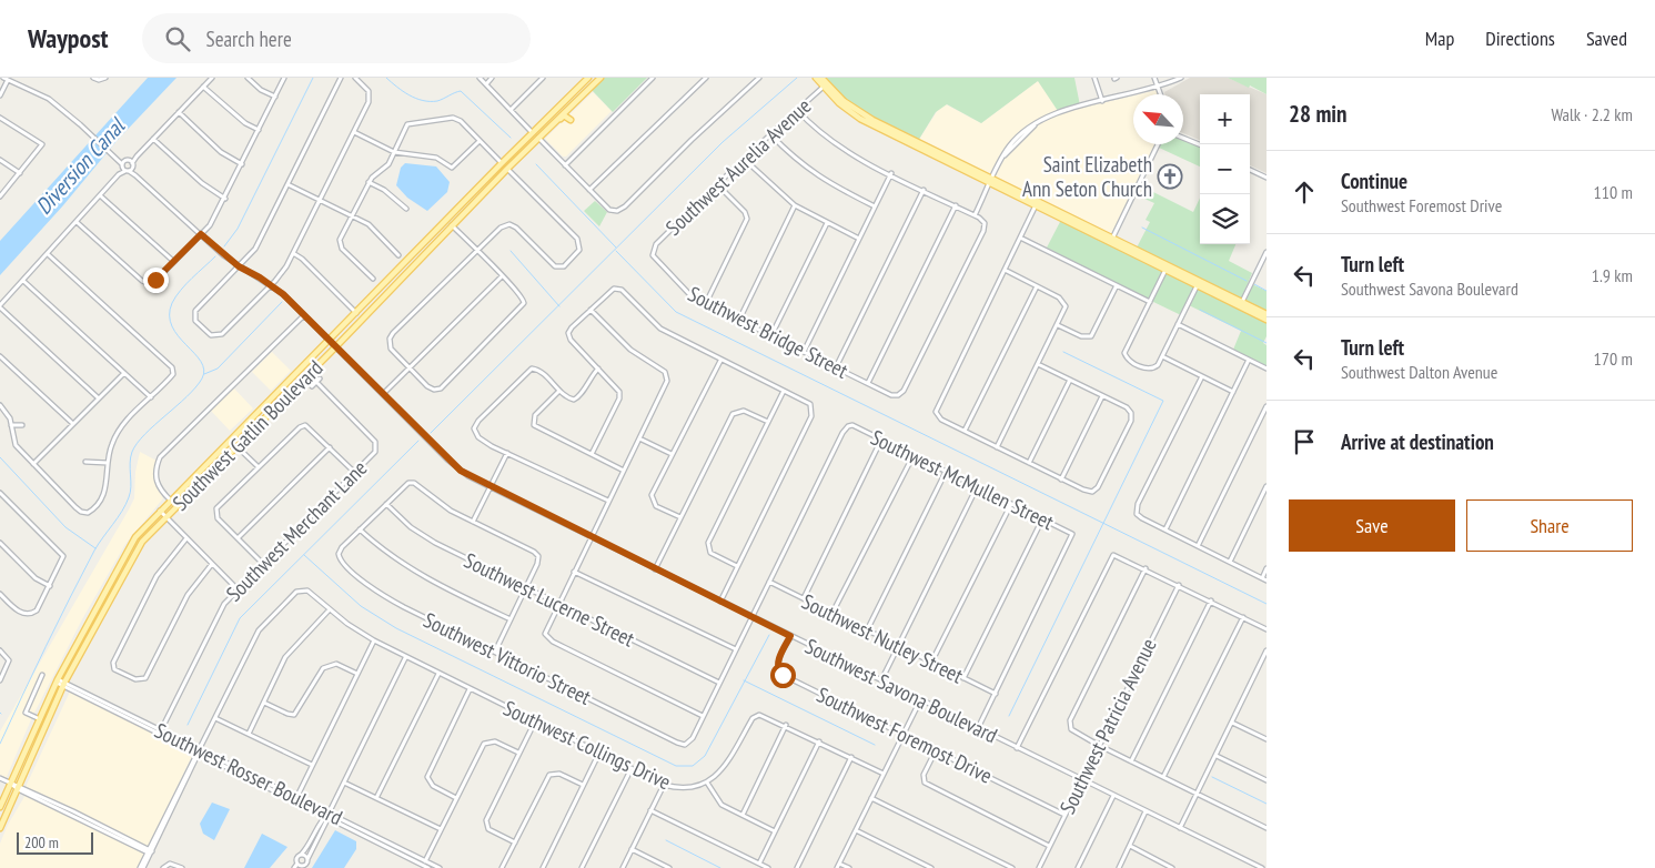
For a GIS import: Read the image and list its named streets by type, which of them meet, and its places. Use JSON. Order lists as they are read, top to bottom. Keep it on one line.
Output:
{"streets":{"main road":["Southwest Gatlin Boulevard"],"street":["Southwest Aurelia Avenue","Southwest Bridge Street","Southwest McMullen Street","Southwest Merchant Lane","Southwest Lucerne Street","Southwest Nutley Street","Southwest Vittorio Street","Southwest Savona Boulevard","Southwest Patricia Avenue","Southwest Foremost Drive","Southwest Collings Drive","Southwest Rosser Boulevard"]},"crossings":[["Southwest Aurelia Avenue","Southwest Bridge Street"],["Southwest Gatlin Boulevard","Southwest Savona Boulevard"],["Southwest Gatlin Boulevard","Southwest Rosser Boulevard"],["Southwest McMullen Street","Southwest Nutley Street"],["Southwest Merchant Lane","Southwest Rosser Boulevard"],["Southwest Savona Boulevard","Southwest Patricia Avenue"],["Southwest Savona Boulevard","Southwest Foremost Drive"],["Southwest Patricia Avenue","Southwest Foremost Drive"]],"water":["Diversion Canal"],"places":{"church":["Saint Elizabeth Ann Seton Church"]},"scale_bar":"200 m","north":"top left","page":{"header":"Waypost","search":"Search here","nav":["Map","Directions","Saved"],"heading":["28 min","Walk · 2.2 km"],"map_buttons":["+","−"],"list":[["Continue","Southwest Foremost Drive","110 m"],["Turn left","Southwest Savona Boulevard","1.9 km"],["Turn left","Southwest Dalton Avenue","170 m"],"Arrive at destination"],"buttons":["Save","Share"],"scale":"200 m"}}
